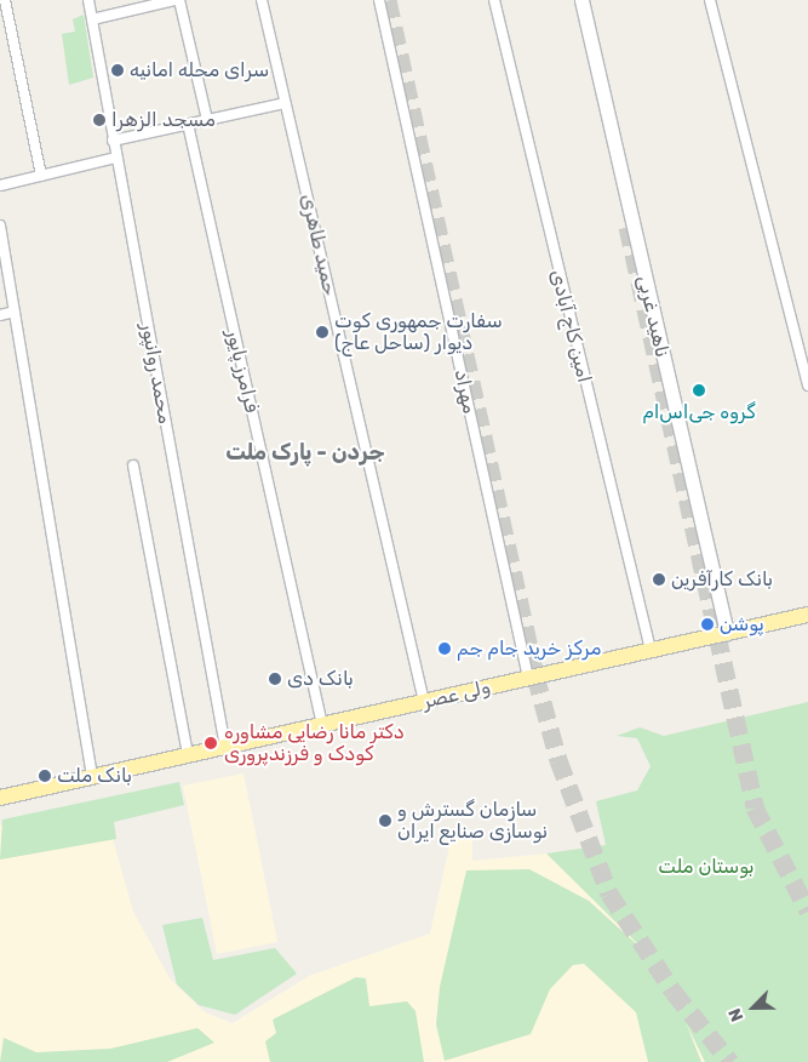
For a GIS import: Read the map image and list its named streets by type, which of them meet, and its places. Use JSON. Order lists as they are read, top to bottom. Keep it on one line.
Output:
{"streets":{"main road":["ناهید غربی","ولی عصر"],"street":["حمید طاهری","امین کاج آبادی","فرامرز پایور","محمد روانپور","مهراد"]},"crossings":[["حمید طاهری","ولی عصر"],["ناهید غربی","ولی عصر"],["امین کاج آبادی","ولی عصر"],["فرامرز پایور","ولی عصر"],["محمد روانپور","ولی عصر"],["مهراد","ولی عصر"]],"districts":["جردن - پارک ملت"],"parks":["بوستان ملت"],"places":["سرای محله امانیه","مسجد الزهرا","سفارت جمهوری کوت دیوار (ساحل عاج)","گروه جی‌اس‌ام","بانک کارآفرین","پوشن","مرکز خرید جام جم","بانک دی","دکتر مانا رضایی مشاوره کودک و فرزندپروری","بانک ملت","سازمان گسترش و نوسازی صنایع ایران"],"north":"bottom left"}
